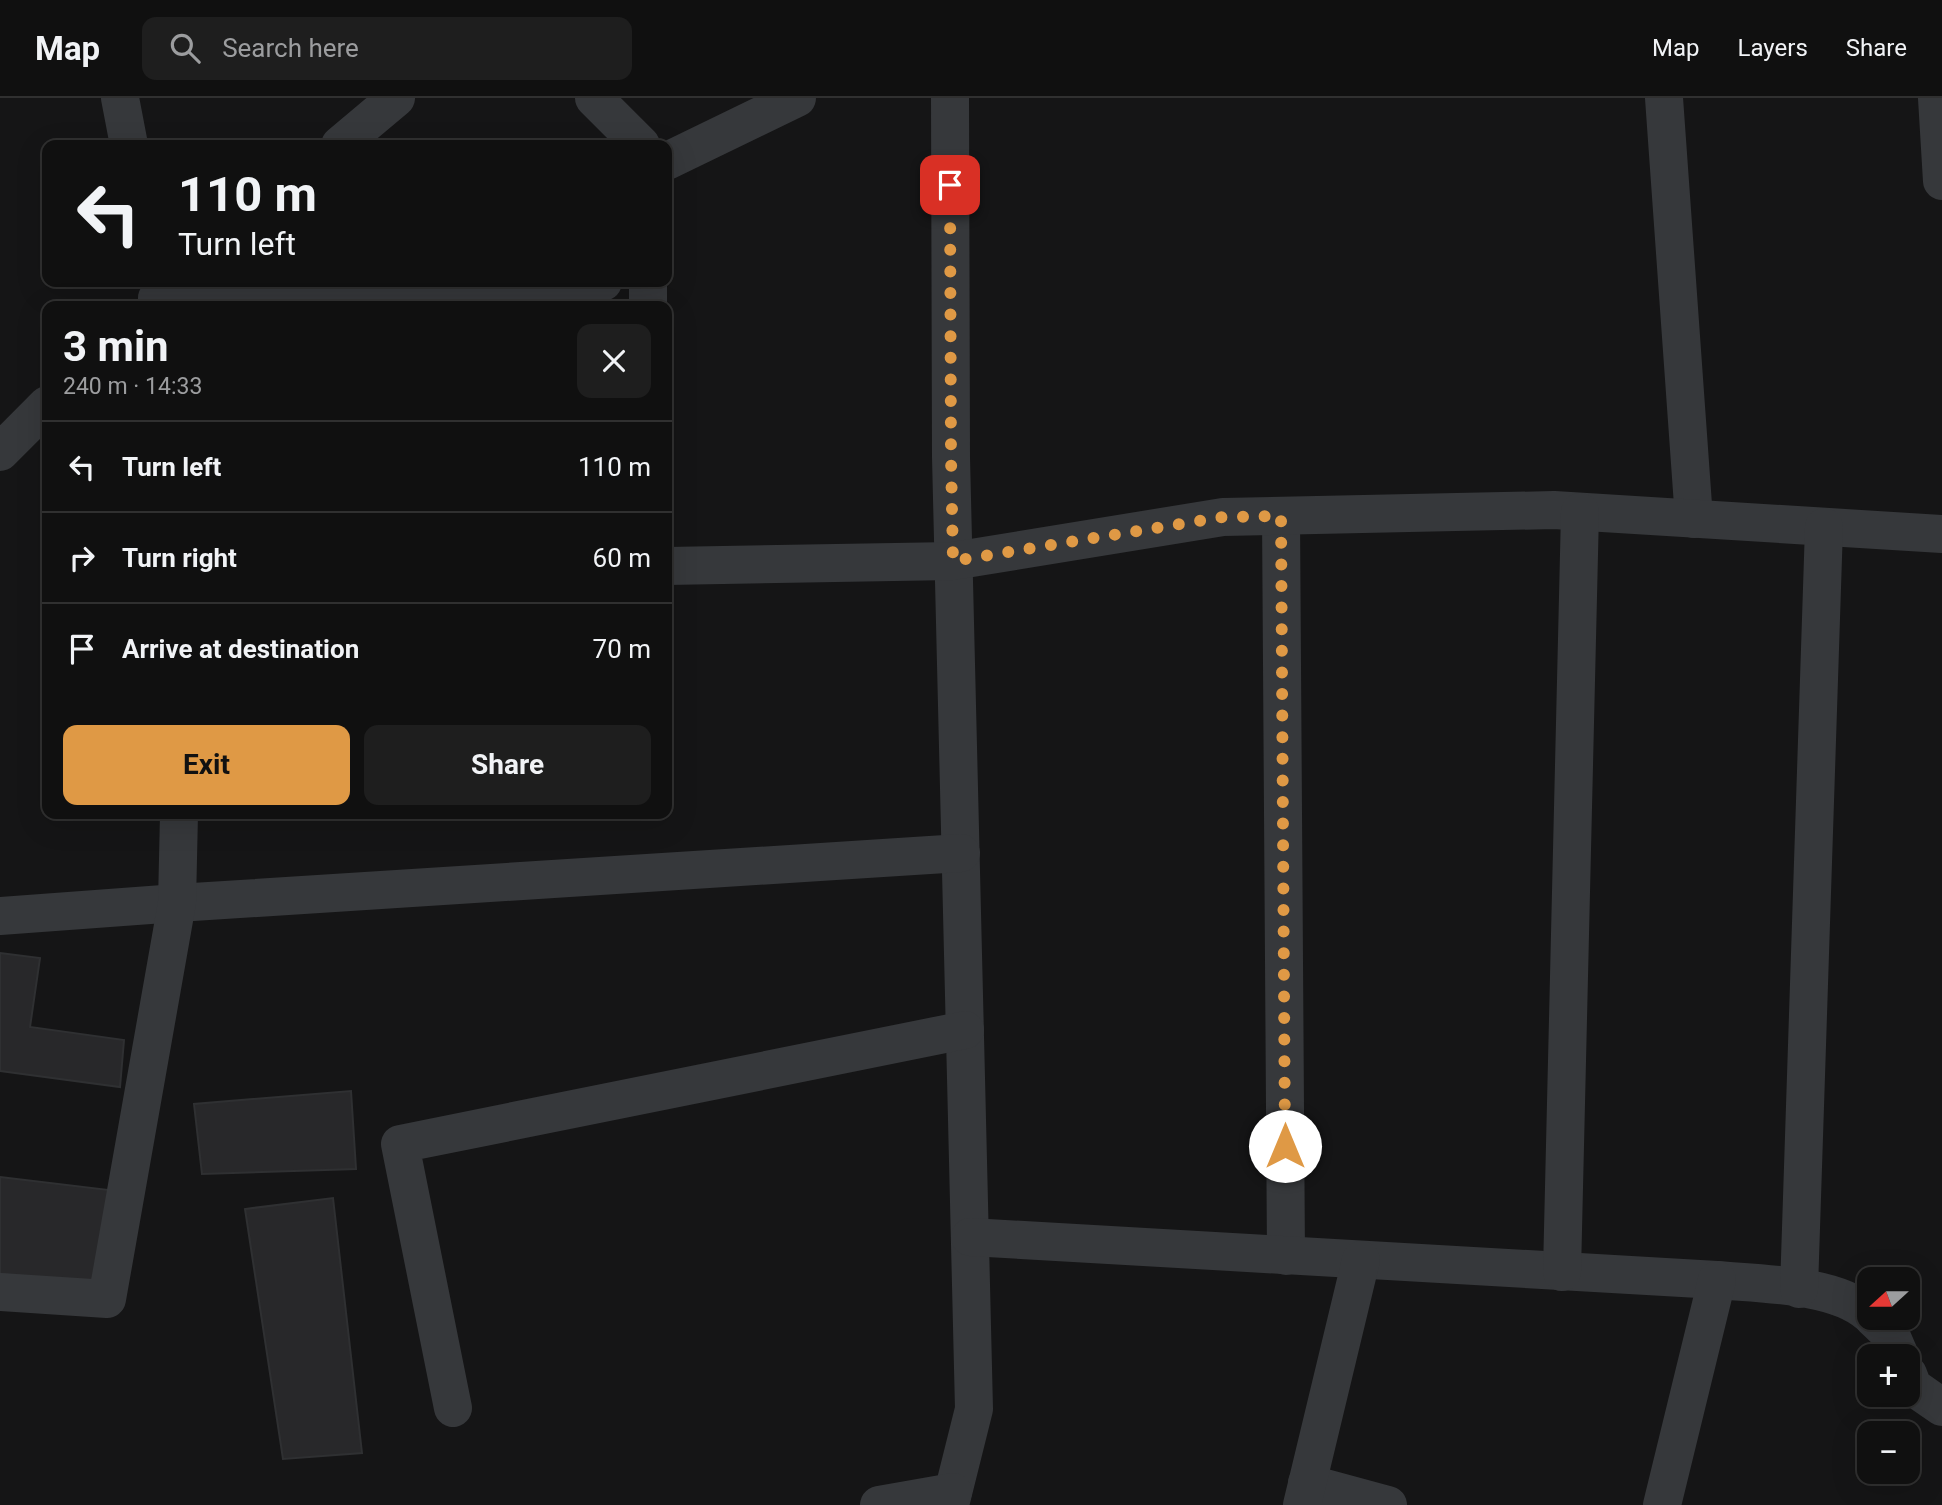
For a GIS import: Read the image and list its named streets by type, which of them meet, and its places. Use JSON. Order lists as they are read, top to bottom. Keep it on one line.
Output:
{"north":"left","page":{"header":"Map","search":"Search here","nav":["Map","Layers","Share"],"turn":["110 m","Turn left"],"heading":["3 min","240 m · 14:33"],"list":[{"name":"Turn left","value":"110 m"},{"name":"Turn right","value":"60 m"},{"name":"Arrive at destination","value":"70 m"}],"buttons":["Exit","Share"],"map_buttons":["+","−"]}}
